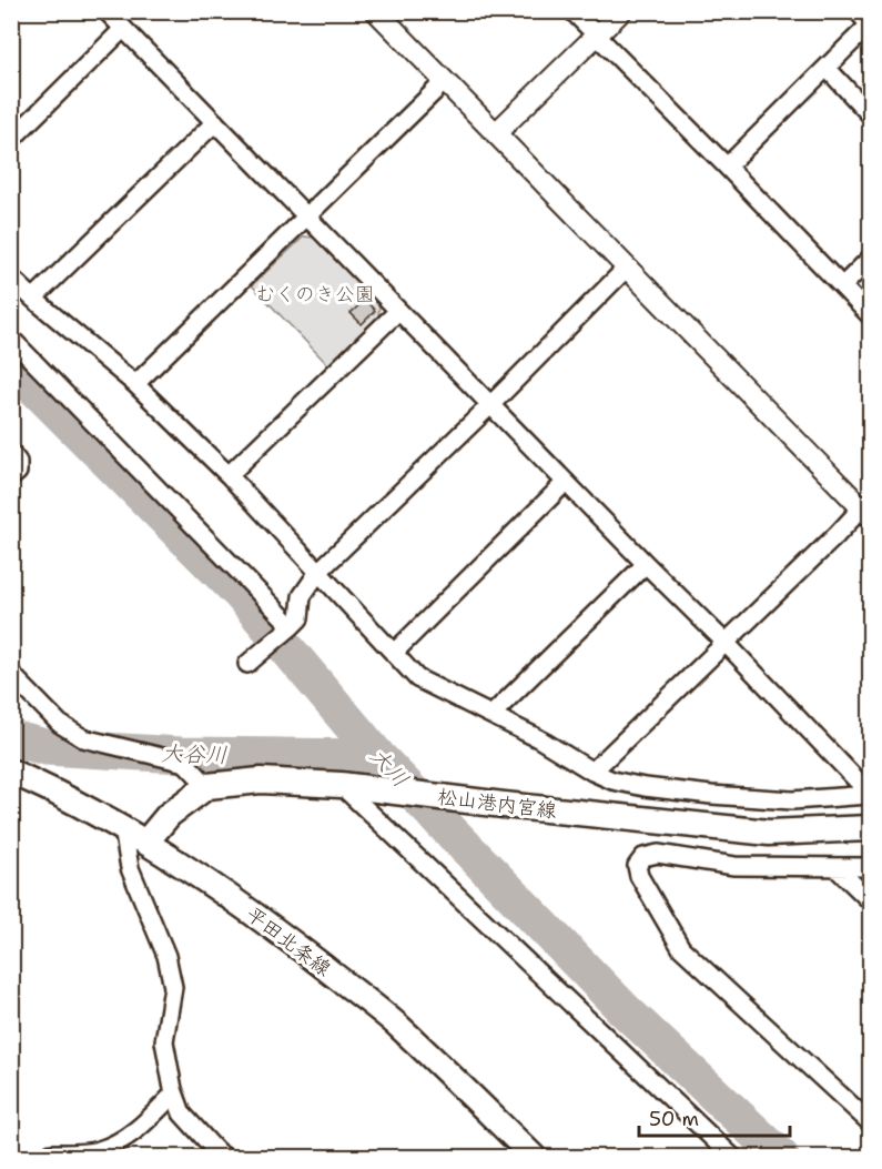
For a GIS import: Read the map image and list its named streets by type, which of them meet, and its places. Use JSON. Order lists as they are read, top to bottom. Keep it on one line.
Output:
{"streets":{"main road":["松山港内宮線","平田北条線"]},"water":["大谷川","大川"],"parks":["むくのき公園"],"scale_bar":"50 m"}
